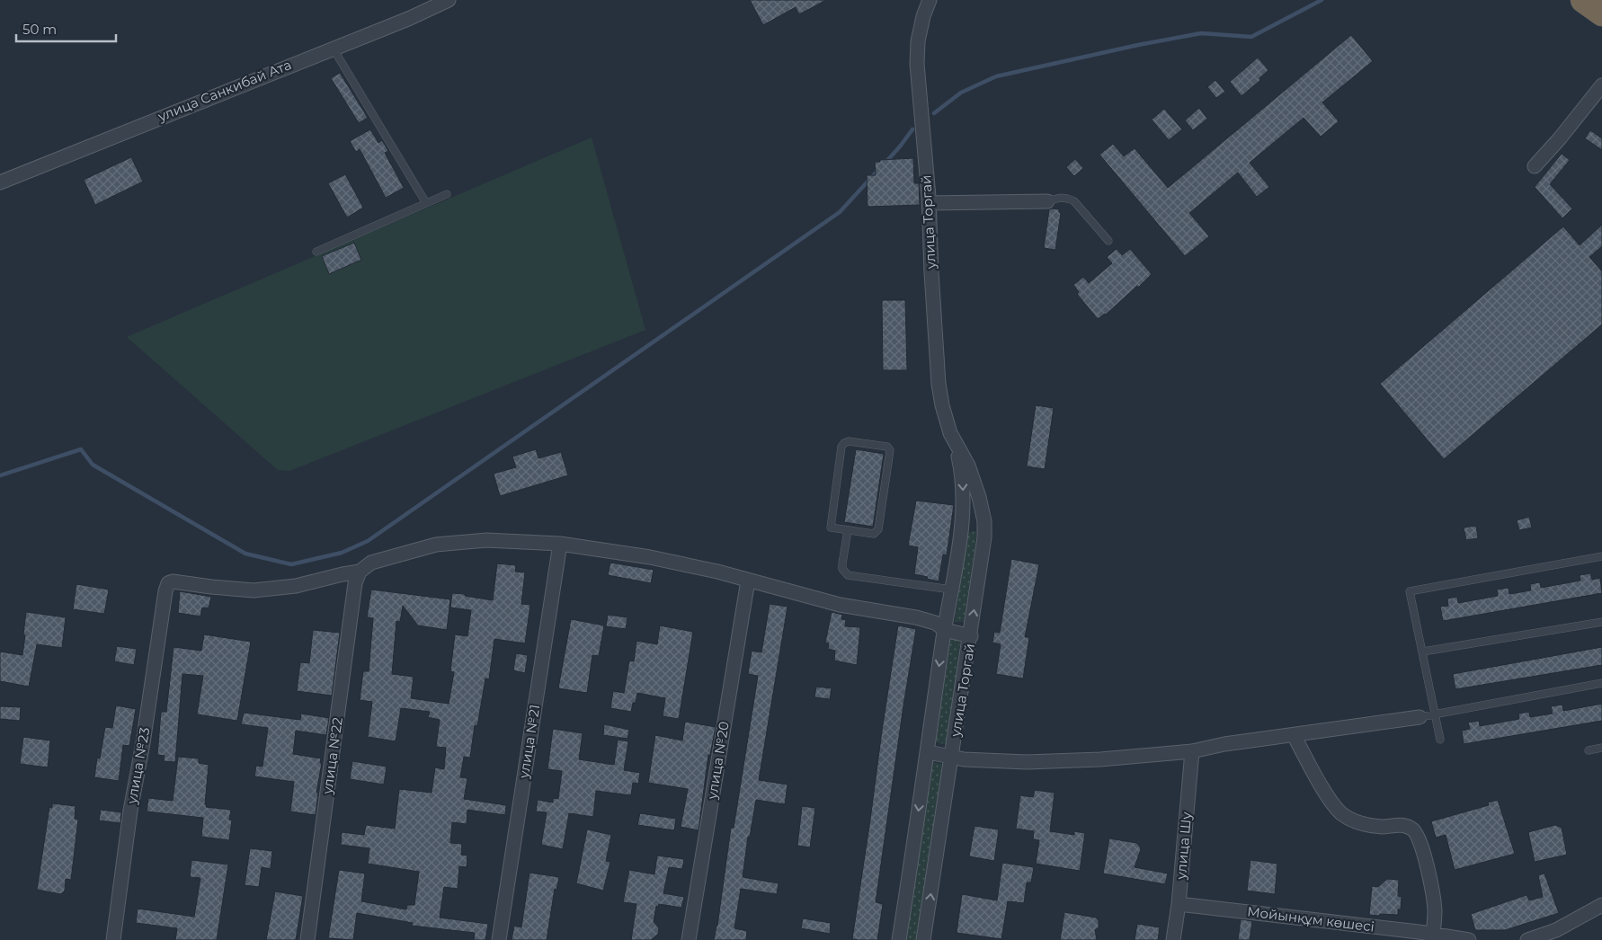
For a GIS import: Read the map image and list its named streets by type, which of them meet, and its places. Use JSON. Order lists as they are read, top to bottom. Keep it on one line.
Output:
{"streets":{"street":["улица Санкибай Ата","улица Торгай","улица №21","улица №22","улица №20","улица №23","улица Шу","Мойынқұм көшесі"]},"crossings":[["улица №22","улица №23"],["улица Шу","Мойынқұм көшесі"]],"scale_bar":"50 m"}
